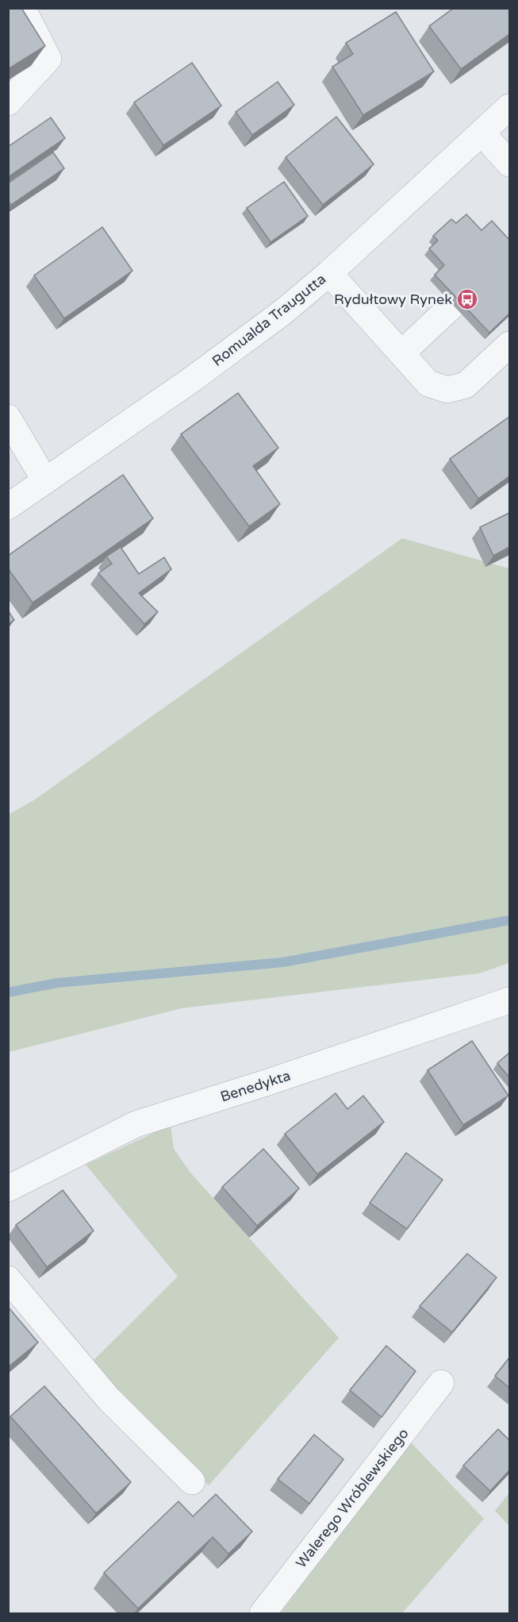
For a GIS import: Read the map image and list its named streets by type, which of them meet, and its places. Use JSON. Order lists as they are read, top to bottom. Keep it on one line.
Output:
{"streets":{"street":["Romualda Traugutta","Benedykta","Walerego Wróblewskiego"]},"places":{"bus stop":["Rydułtowy Rynek"]}}
